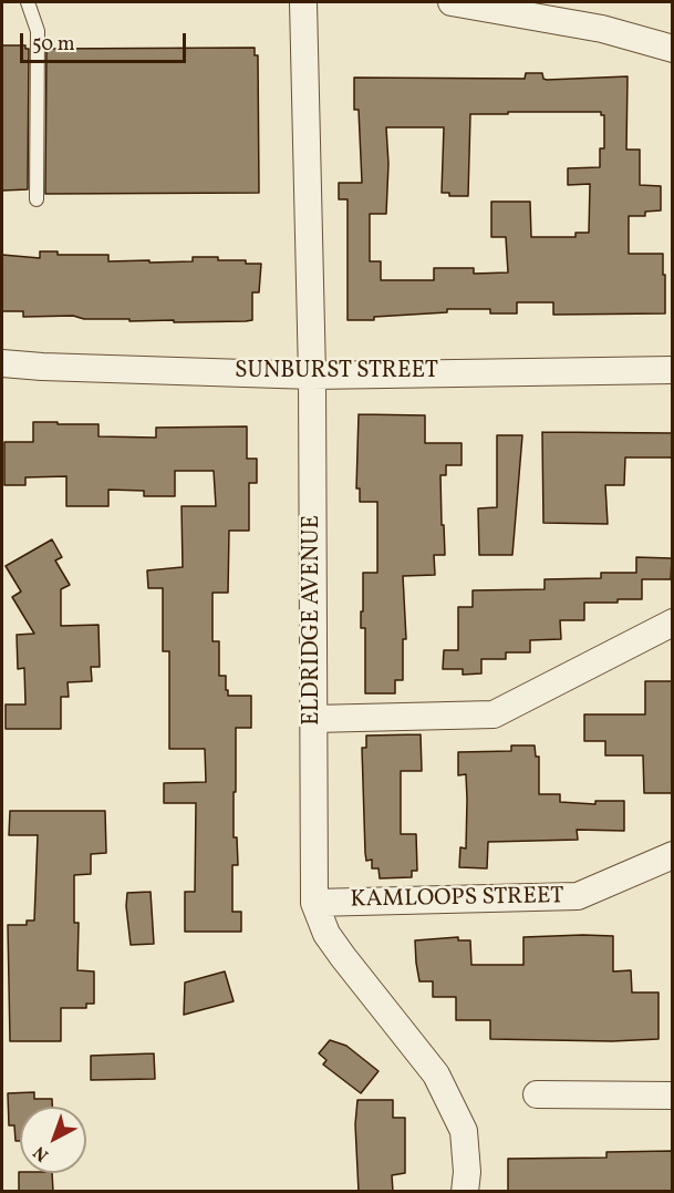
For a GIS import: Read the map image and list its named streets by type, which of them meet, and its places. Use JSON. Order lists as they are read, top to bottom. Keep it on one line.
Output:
{"streets":{"street":["SUNBURST STREET","ELDRIDGE AVENUE","KAMLOOPS STREET"]},"crossings":[["SUNBURST STREET","ELDRIDGE AVENUE"],["ELDRIDGE AVENUE","KAMLOOPS STREET"]],"scale_bar":"50 m","north":"bottom left"}
